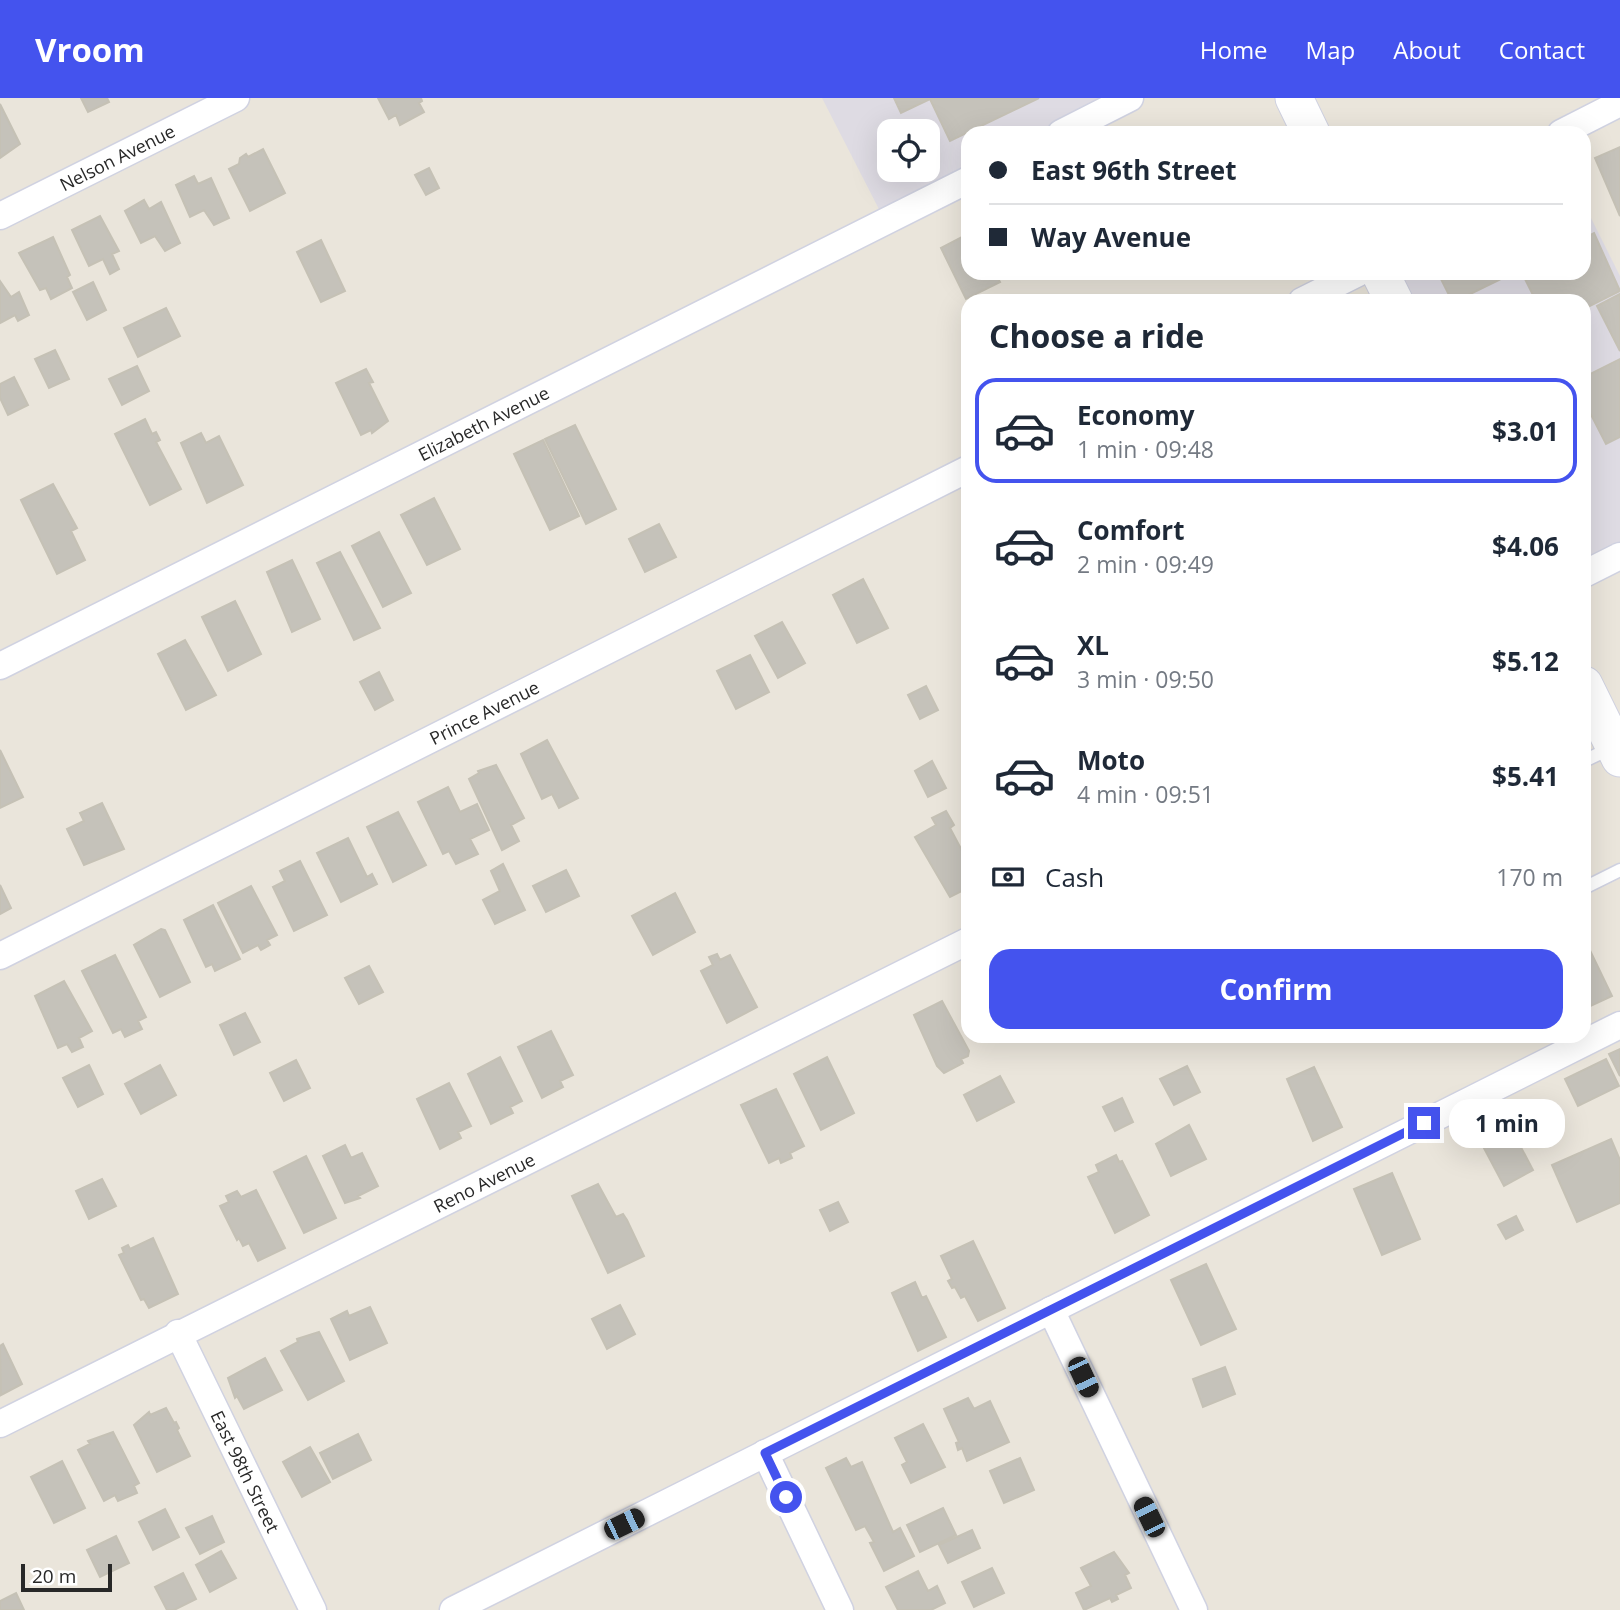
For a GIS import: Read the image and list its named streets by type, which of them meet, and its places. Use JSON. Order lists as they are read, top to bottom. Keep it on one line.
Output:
{"streets":{"street":["Nelson Avenue","Elizabeth Avenue","Prince Avenue","Reno Avenue","East 98th Street"]},"crossings":[["Reno Avenue","East 98th Street"]],"scale_bar":"20 m","page":{"header":"Vroom","nav":["Home","Map","About","Contact"],"banner":["East 96th Street","Way Avenue"],"heading":"Choose a ride","list":[{"name":"Economy","note":"1 min · 09:48","value":"$3.01"},{"name":"Comfort","note":"2 min · 09:49","value":"$4.06"},{"name":"XL","note":"3 min · 09:50","value":"$5.12"},{"name":"Moto","note":"4 min · 09:51","value":"$5.41"}],"pay":["Cash","170 m"],"buttons":"Confirm","bubble":"1 min","scale":"20 m"}}
